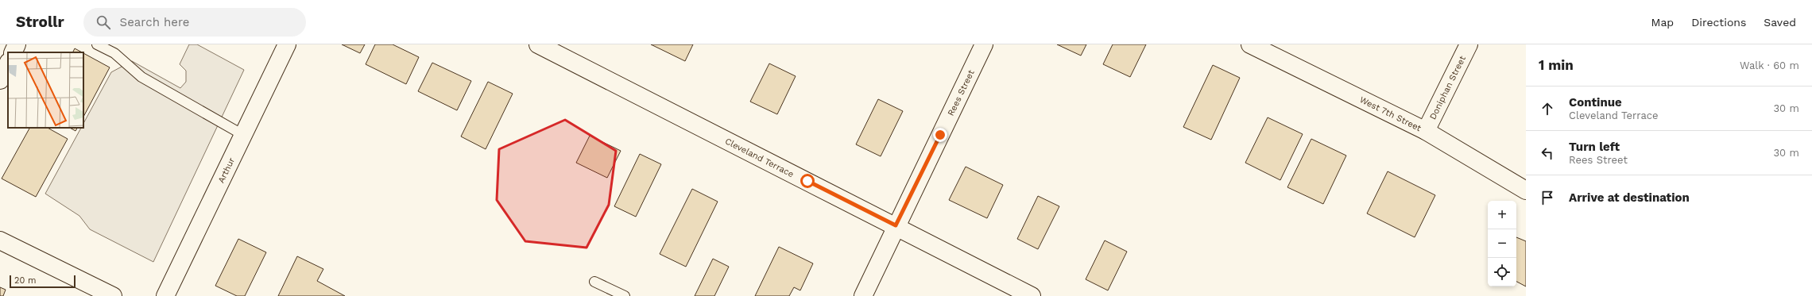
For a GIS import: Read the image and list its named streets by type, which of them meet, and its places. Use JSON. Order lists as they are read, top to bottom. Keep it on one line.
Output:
{"streets":{"street":["Doniphan Street","Rees Street","West 7th Street","Cleveland Terrace","Arthur"]},"crossings":[["Doniphan Street","West 7th Street"],["Rees Street","Cleveland Terrace"]],"scale_bar":"20 m","page":{"header":"Strollr","search":"Search here","nav":["Map","Directions","Saved"],"heading":["1 min","Walk · 60 m"],"list":[["Continue","Cleveland Terrace","30 m"],["Turn left","Rees Street","30 m"],"Arrive at destination"],"map_buttons":["+","−"],"scale":"20 m"}}
